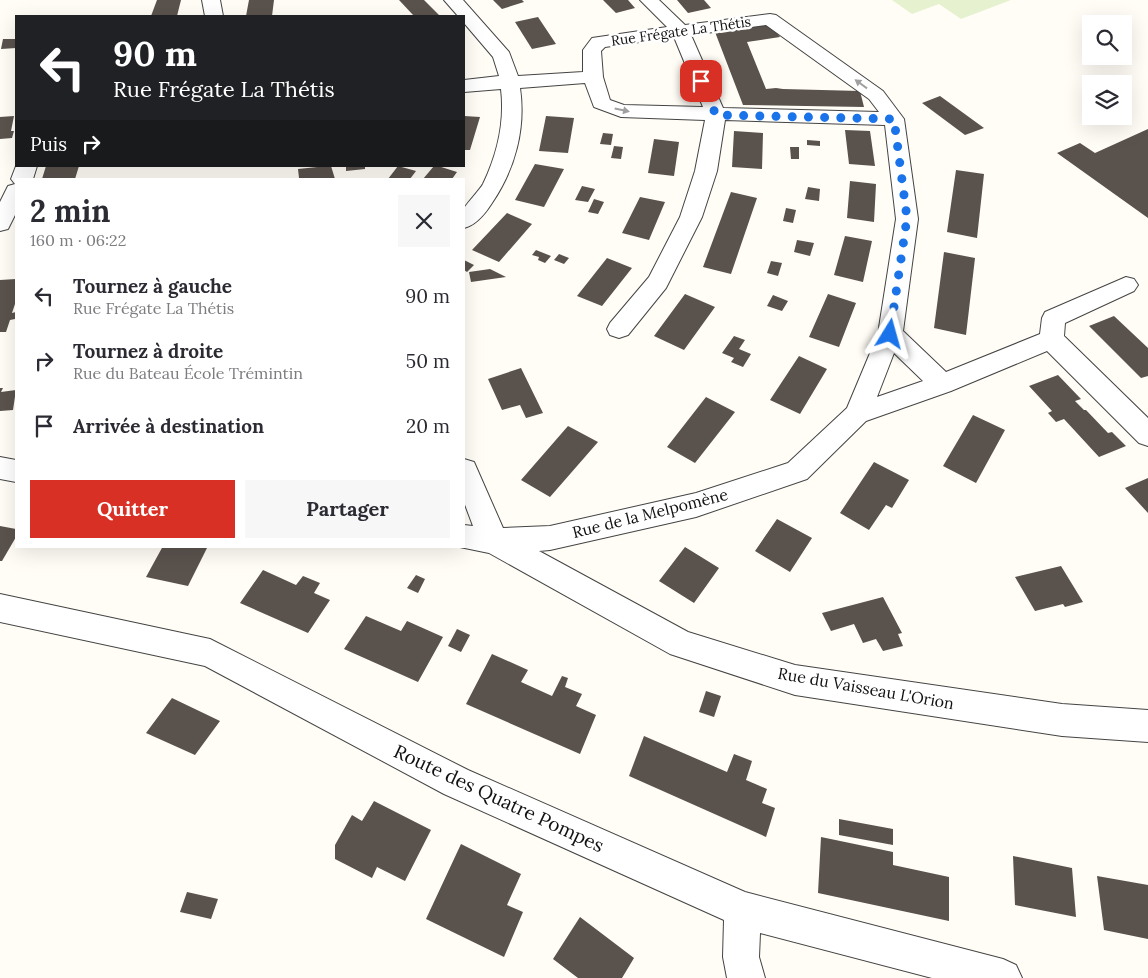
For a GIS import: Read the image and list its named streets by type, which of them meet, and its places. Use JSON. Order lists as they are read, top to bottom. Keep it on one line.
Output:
{"streets":{"street":["Rue Frégate La Thétis","Rue de la Melpomène","Rue du Vaisseau L'Orion","Route des Quatre Pompes"]},"crossings":[["Rue Frégate La Thétis","Rue de la Melpomène"],["Rue de la Melpomène","Rue du Vaisseau L'Orion"]],"page":{"turn":["90 m","Rue Frégate La Thétis"],"then":"Puis","heading":["2 min","160 m · 06:22"],"list":[{"name":"Tournez à gauche","note":"Rue Frégate La Thétis","value":"90 m"},{"name":"Tournez à droite","note":"Rue du Bateau École Trémintin","value":"50 m"},{"name":"Arrivée à destination","value":"20 m"}],"buttons":["Quitter","Partager"]}}
